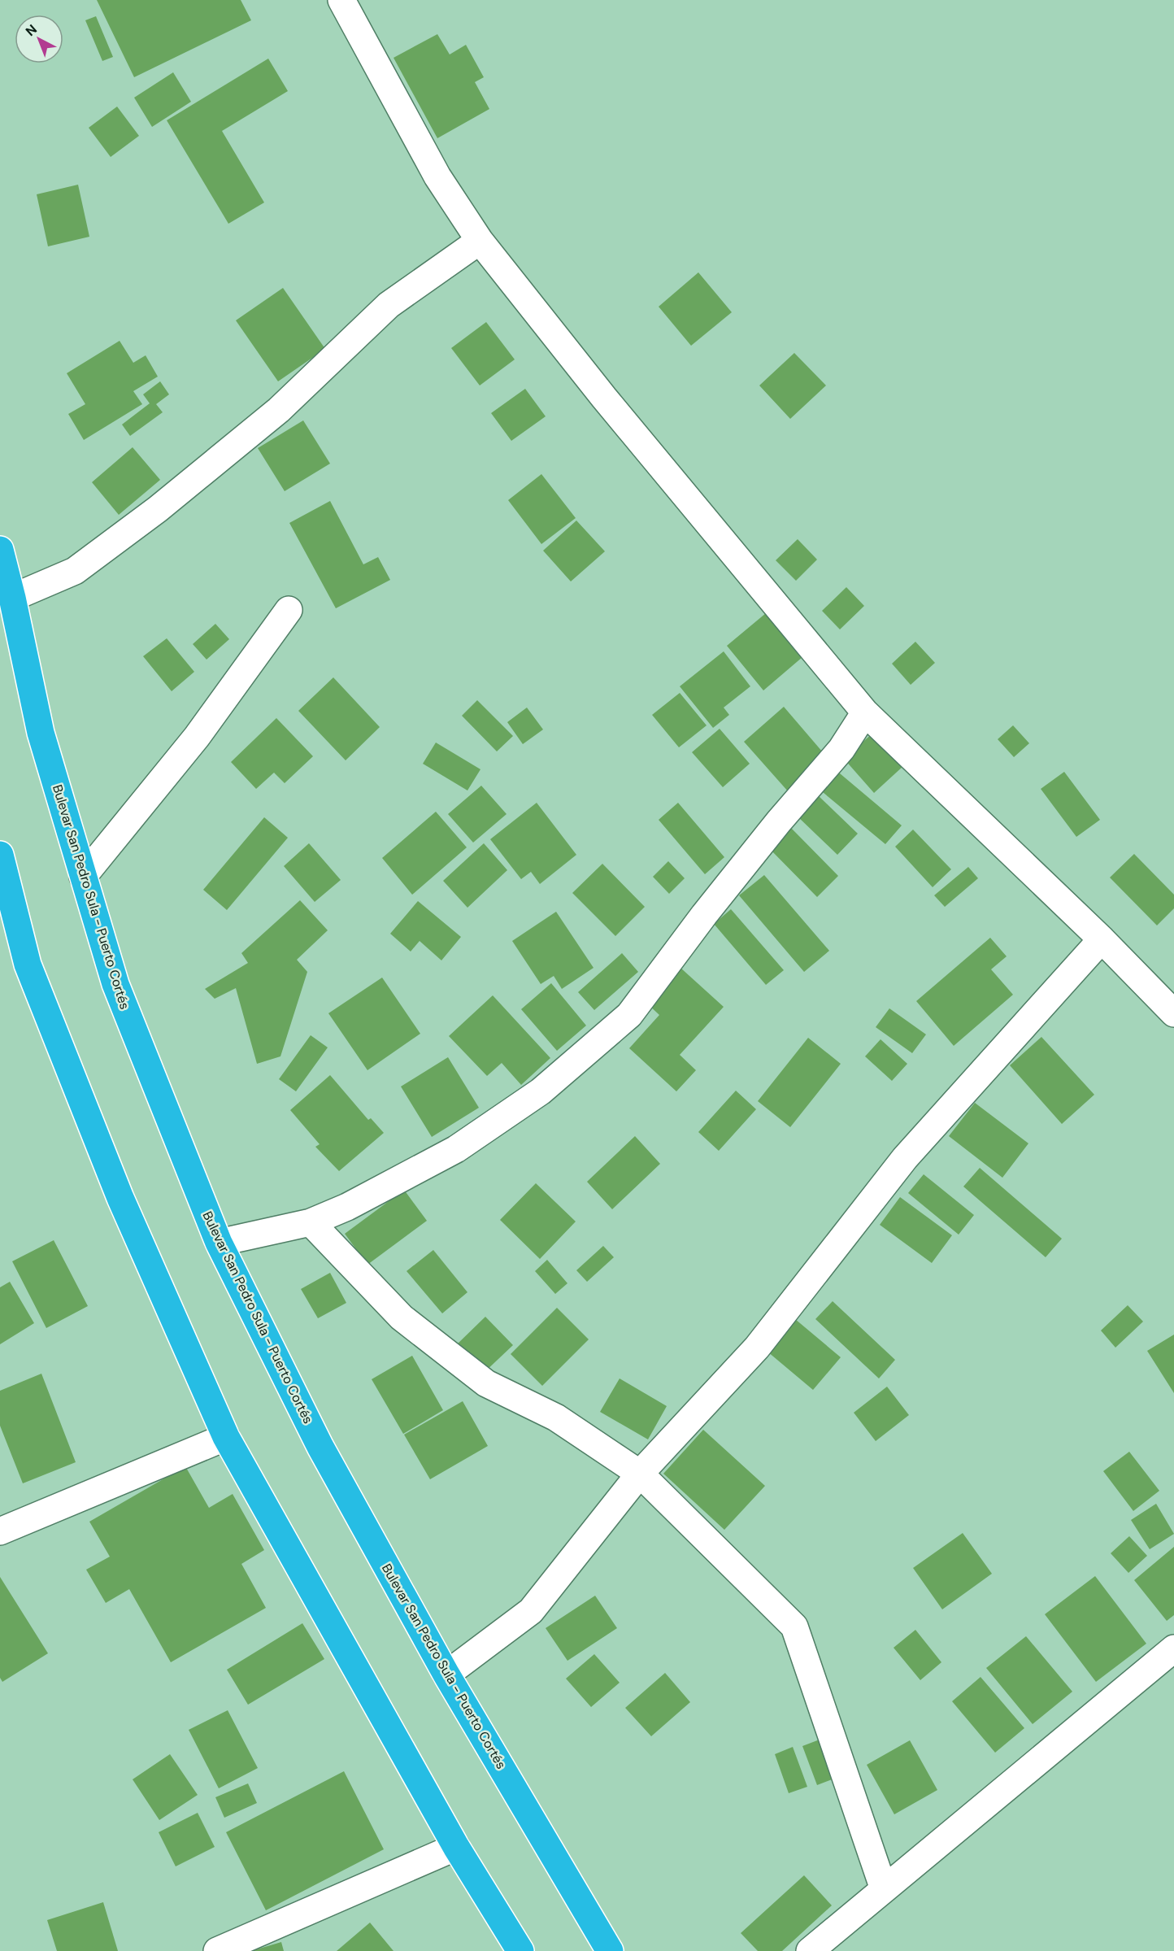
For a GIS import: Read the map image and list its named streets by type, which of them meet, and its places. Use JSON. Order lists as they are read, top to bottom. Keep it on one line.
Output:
{"streets":{"highway":["Bulevar San Pedro Sula - Puerto Cortés"]},"north":"top left"}
